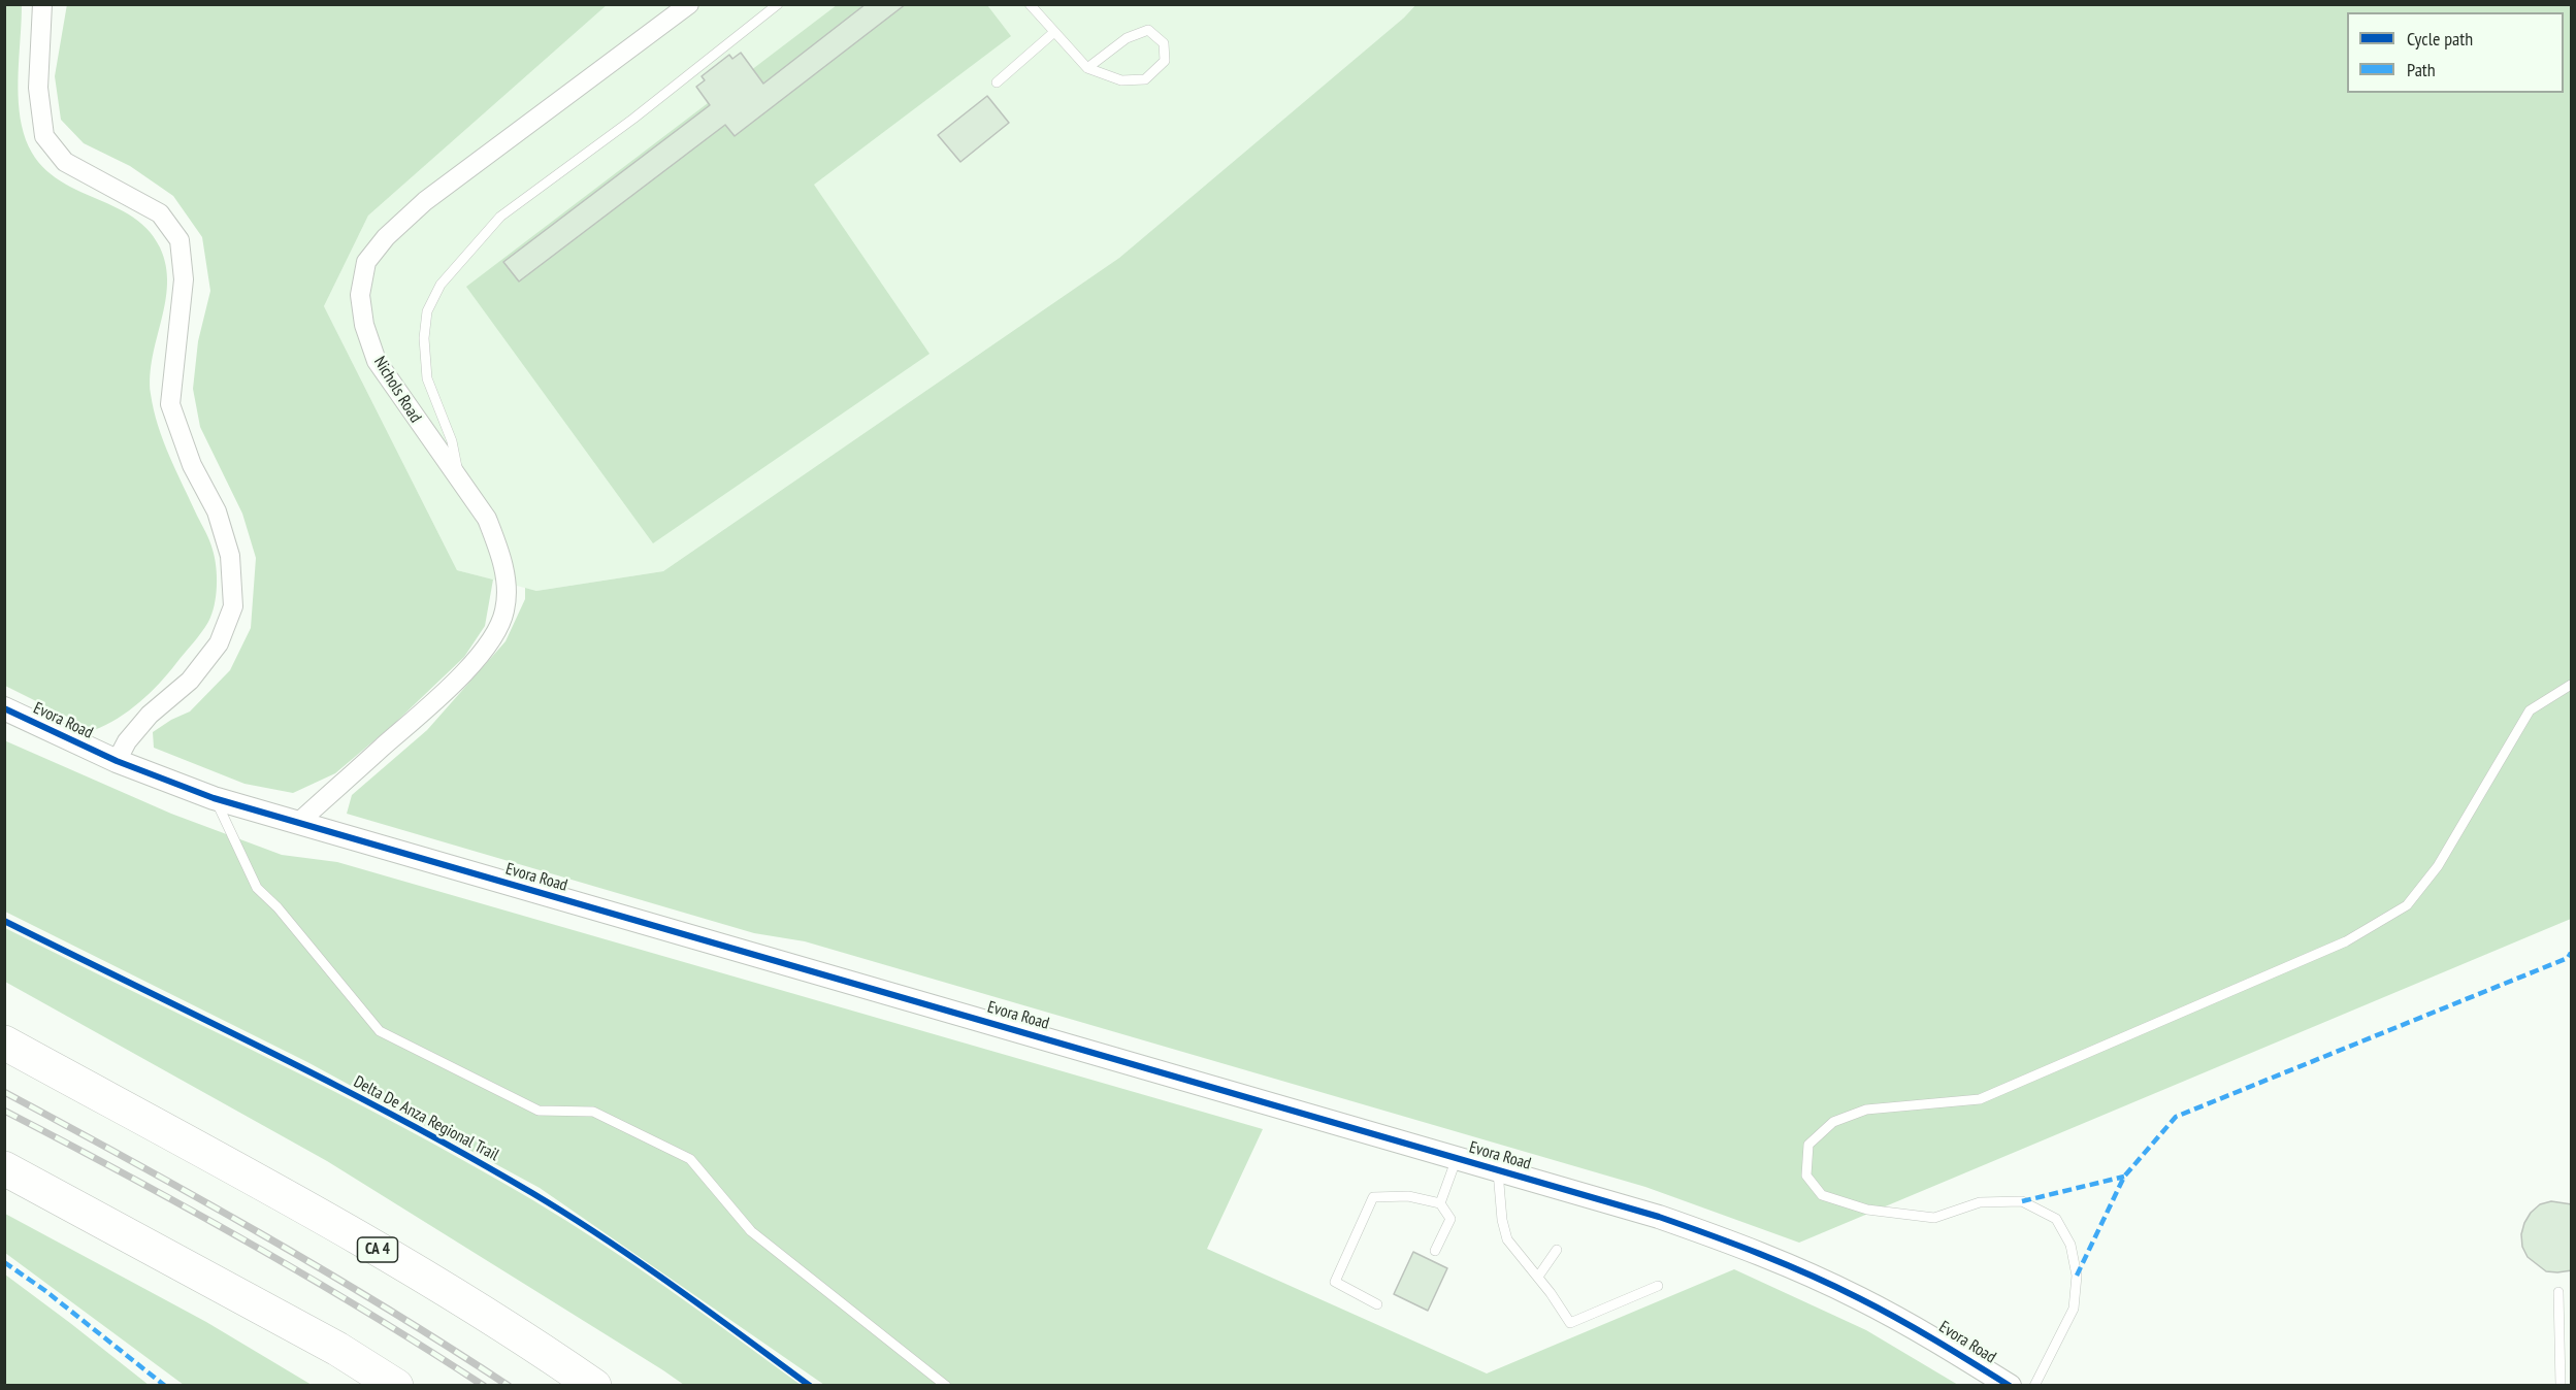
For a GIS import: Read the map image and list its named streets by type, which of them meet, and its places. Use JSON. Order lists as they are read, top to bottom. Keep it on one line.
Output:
{"streets":{"highway":["CA 4"],"street":["Nichols Road","Evora Road"],"cycle path":["Delta De Anza Regional Trail"]},"crossings":[["Nichols Road","Evora Road"]],"legend":["Cycle path","Path"]}
